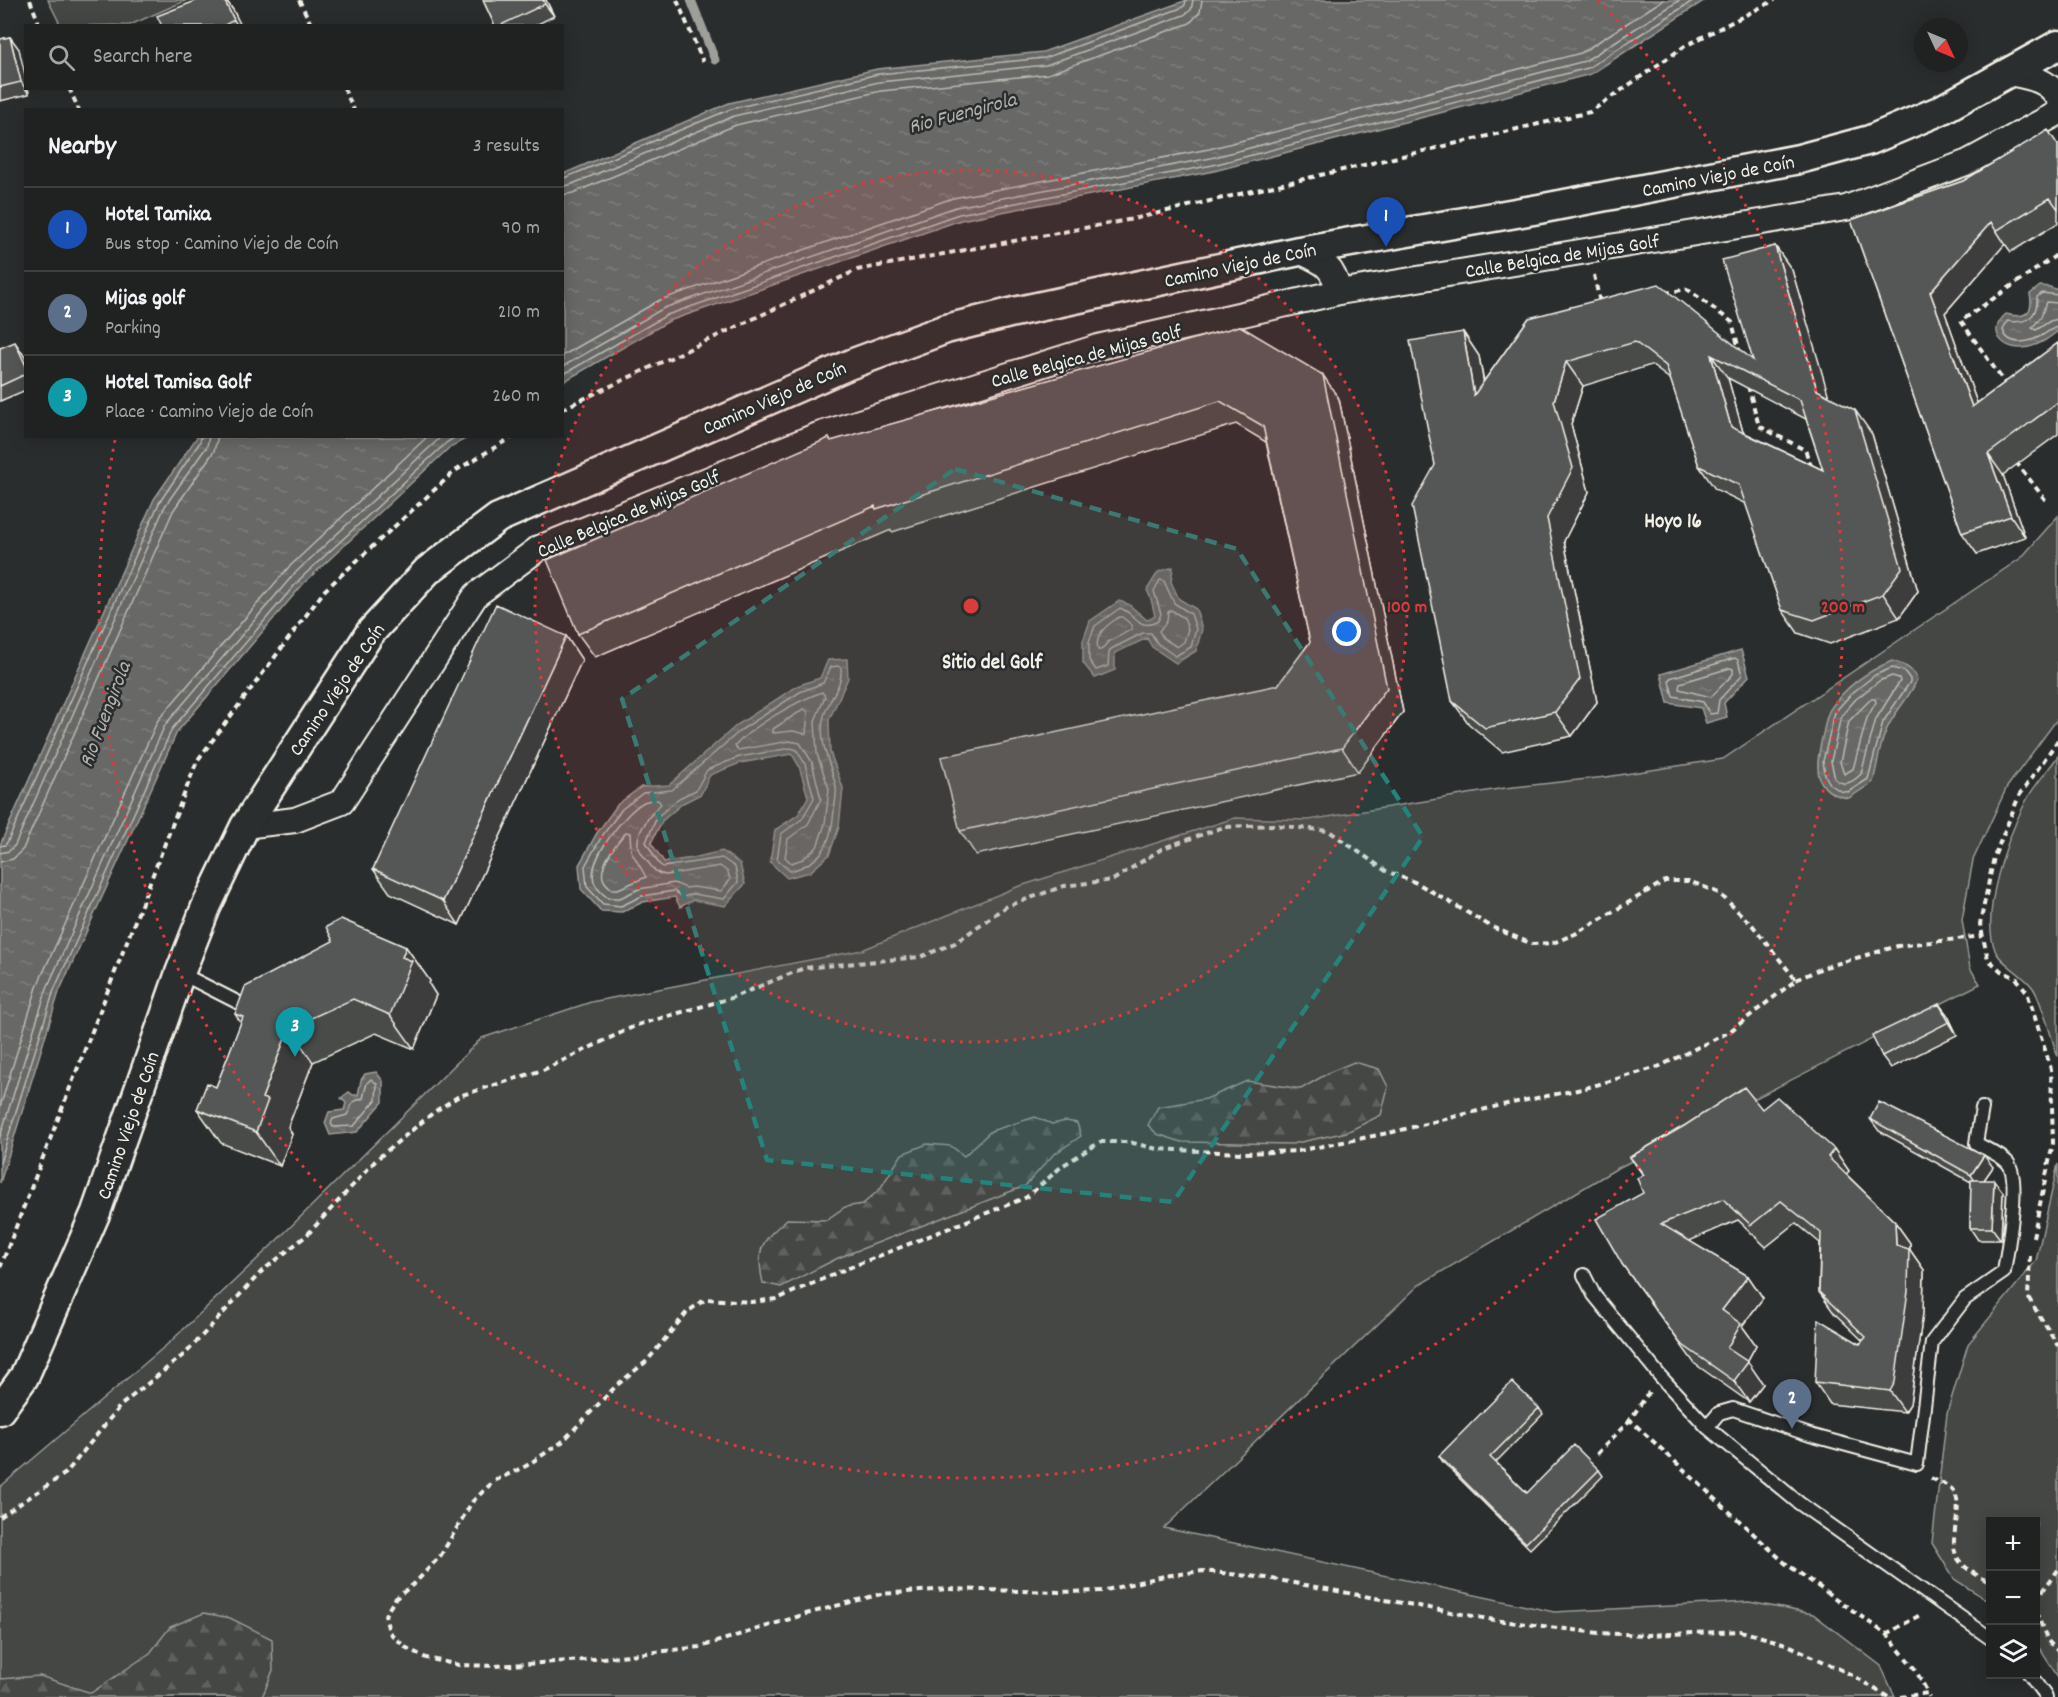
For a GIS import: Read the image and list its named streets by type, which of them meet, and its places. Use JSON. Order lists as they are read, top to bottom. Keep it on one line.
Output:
{"streets":{"street":["Camino Viejo de Coín","Calle Belgica de Mijas Golf"]},"crossings":[["Camino Viejo de Coín","Calle Belgica de Mijas Golf"]],"districts":["Hoyo 16","Sitio del Golf"],"water":["Rio Fuengirola"],"north":"bottom right","page":{"search":"Search here","heading":["Nearby","3 results"],"list":[{"mark":"1","name":"Hotel Tamixa","note":"Bus stop · Camino Viejo de Coín","value":"90 m"},{"mark":"2","name":"Mijas golf","note":"Parking","value":"210 m"},{"mark":"3","name":"Hotel Tamisa Golf","note":"Place · Camino Viejo de Coín","value":"260 m"}],"pins":["1","3","2"],"map_buttons":["+","−"]},"rings":["100 m","200 m"]}
